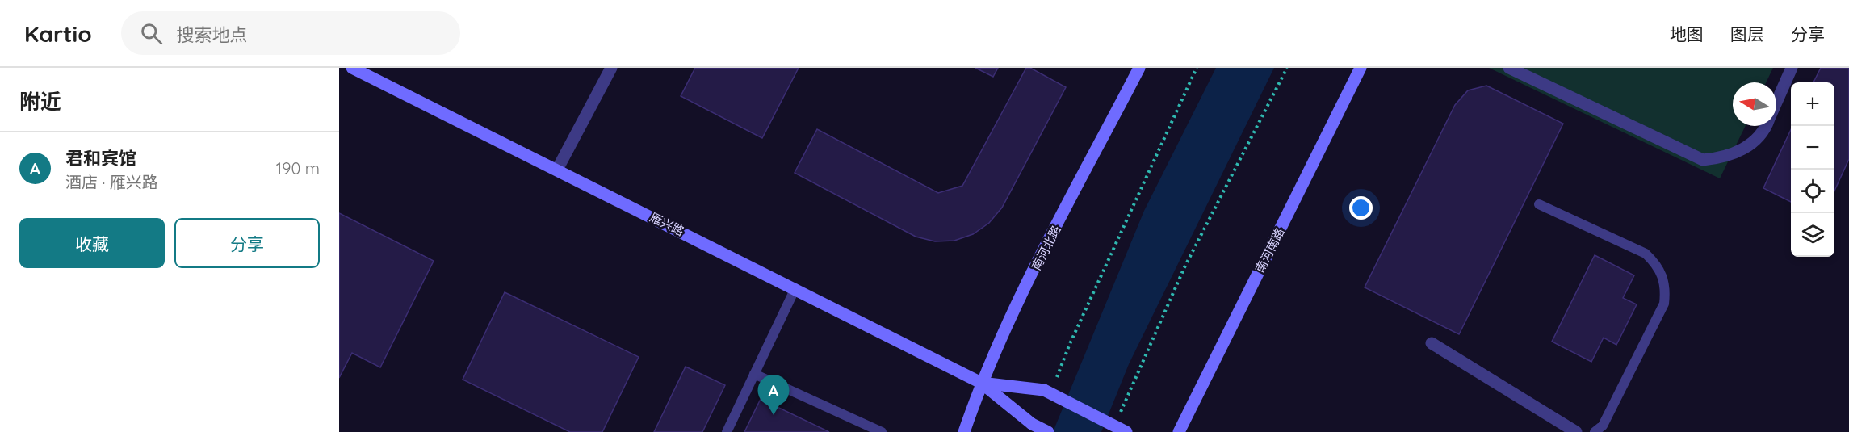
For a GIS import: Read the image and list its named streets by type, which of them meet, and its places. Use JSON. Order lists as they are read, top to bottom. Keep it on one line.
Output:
{"streets":{"street":["雁兴路","南河北路","南河南路"]},"crossings":[["雁兴路","南河北路"]],"north":"left","page":{"header":"Kartio","search":"搜索地点","nav":["地图","图层","分享"],"heading":"附近","map_buttons":["+","−"],"list":[{"mark":"A","name":"君和宾馆","note":"酒店 · 雁兴路","value":"190 m"}],"buttons":["收藏","分享"],"pins":"A"}}
